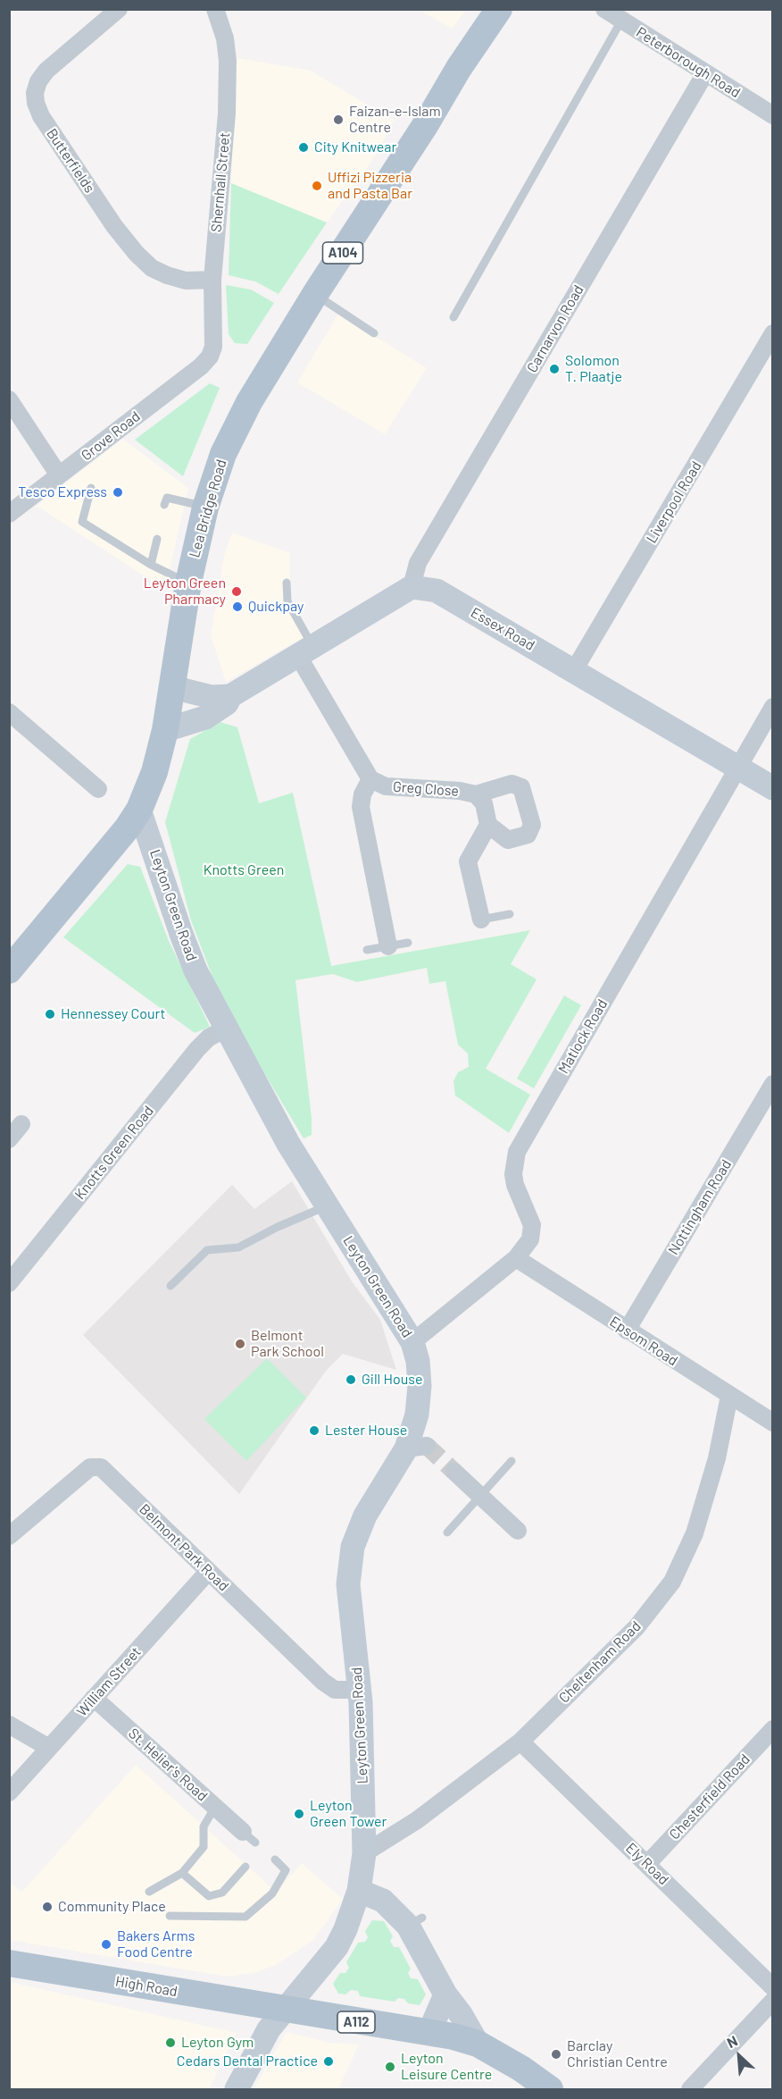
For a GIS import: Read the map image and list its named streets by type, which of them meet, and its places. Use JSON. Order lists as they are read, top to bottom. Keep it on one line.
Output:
{"streets":{"main road":["A104","Lea Bridge Road","Essex Road","Leyton Green Road","High Road","A112"],"street":["Peterborough Road","Butterfields","Shernhall Street","Carnarvon Road","Grove Road","Liverpool Road","Greg Close","Matlock Road","Knotts Green Road","Nottingham Road","Epsom Road","Belmont Park Road","Cheltenham Road","William Street","St. Helier's Road","Chesterfield Road","Ely Road"]},"crossings":[["Peterborough Road","Carnarvon Road"],["Butterfields","Shernhall Street"],["Shernhall Street","Grove Road"],["Carnarvon Road","Essex Road"],["Liverpool Road","Essex Road"],["Lea Bridge Road","Leyton Green Road"],["Essex Road","Matlock Road"],["Leyton Green Road","Matlock Road"],["Leyton Green Road","Knotts Green Road"],["Leyton Green Road","Belmont Park Road"],["Leyton Green Road","Cheltenham Road"],["Leyton Green Road","High Road"],["Leyton Green Road","A112"],["Matlock Road","Epsom Road"],["Nottingham Road","Epsom Road"],["Epsom Road","Cheltenham Road"],["Belmont Park Road","William Street"],["Cheltenham Road","Ely Road"],["William Street","St. Helier's Road"],["Chesterfield Road","Ely Road"],["High Road","A112"]],"parks":["Knotts Green"],"places":["Faizan-e-Islam Centre","City Knitwear","Uffizi Pizzeria and Pasta Bar","Solomon T. Plaatje","Tesco Express","Leyton Green Pharmacy","Quickpay","Hennessey Court","Belmont Park School","Gill House","Lester House","Leyton Green Tower","Community Place","Bakers Arms Food Centre","Leyton Gym","Barclay Christian Centre","Cedars Dental Practice","Leyton Leisure Centre"],"north":"top left"}
